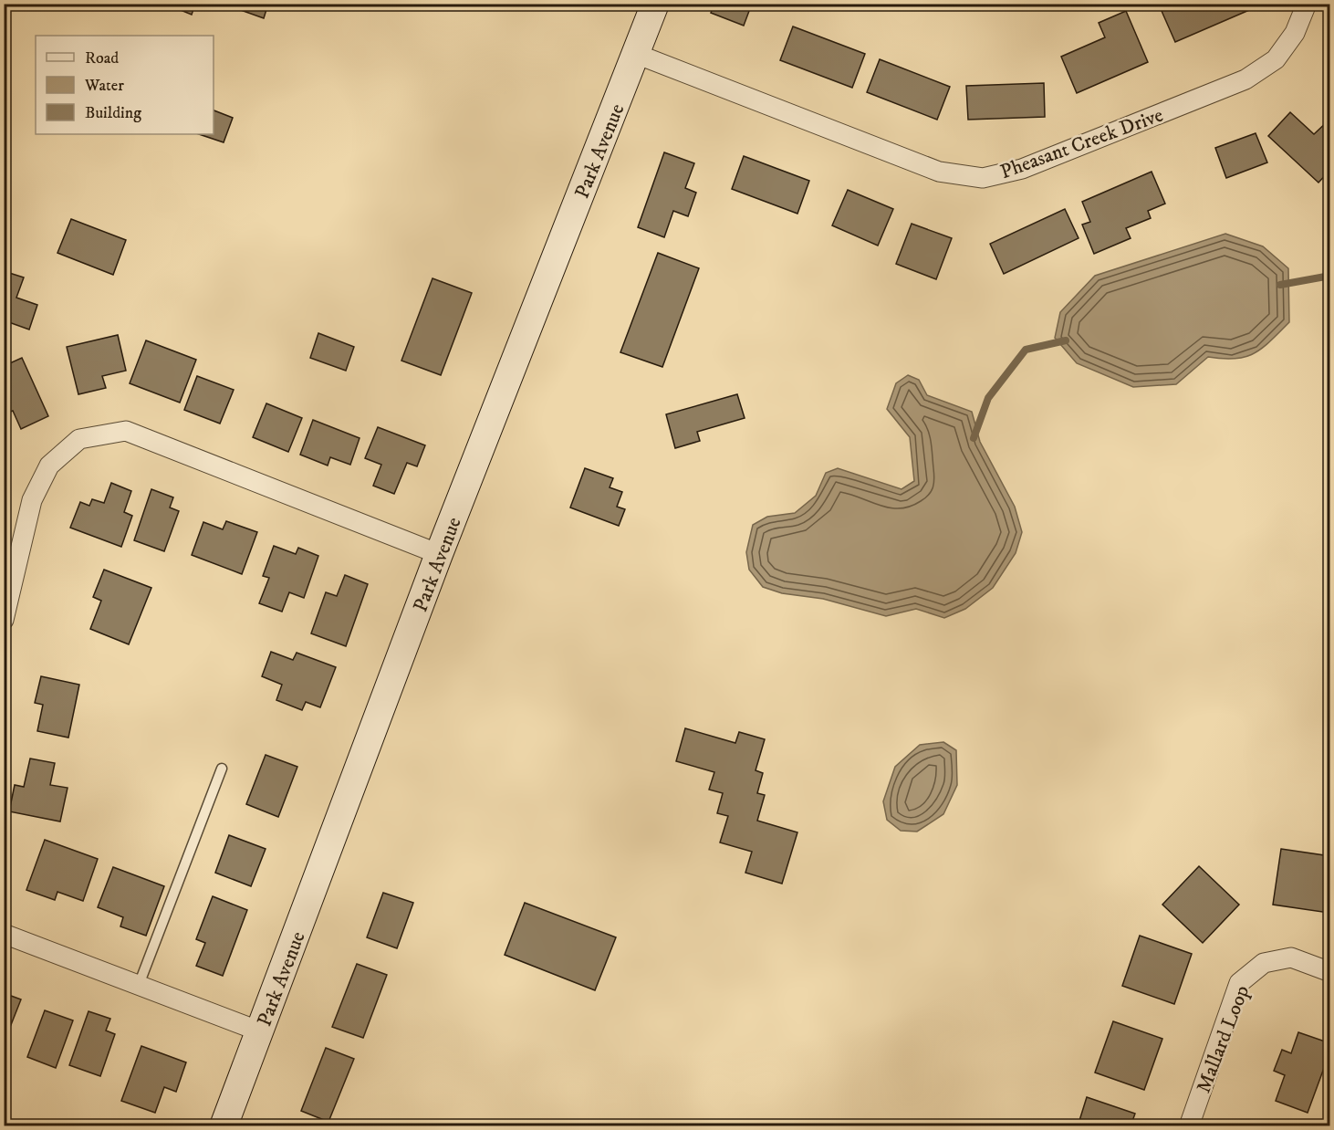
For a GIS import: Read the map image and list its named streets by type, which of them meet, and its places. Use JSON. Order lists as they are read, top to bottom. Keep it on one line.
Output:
{"streets":{"street":["Pheasant Creek Drive","Park Avenue","Mallard Loop"]},"crossings":[["Pheasant Creek Drive","Park Avenue"]],"legend":["Road","Water","Building"]}
